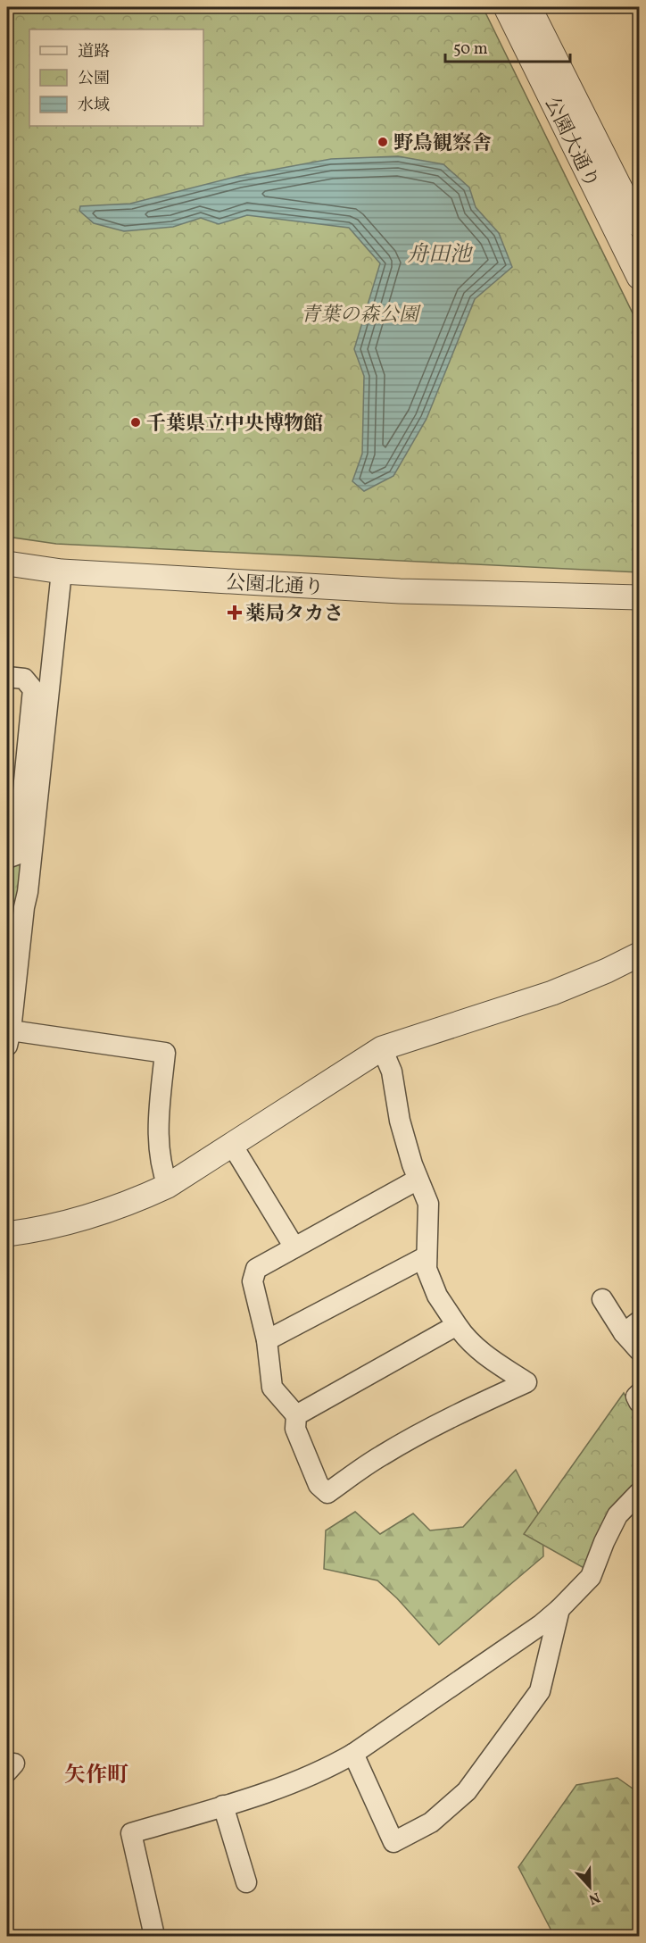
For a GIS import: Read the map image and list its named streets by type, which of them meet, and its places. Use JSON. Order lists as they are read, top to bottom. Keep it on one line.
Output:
{"streets":{"street":["公園大通り","公園北通り"]},"districts":["矢作町"],"water":["舟田池"],"parks":["青葉の森公園"],"places":{"other":["野鳥観察舎","千葉県立中央博物館"],"health":["薬局タカさ"]},"legend":["道路","公園","水域"],"scale_bar":"50 m","north":"bottom"}
